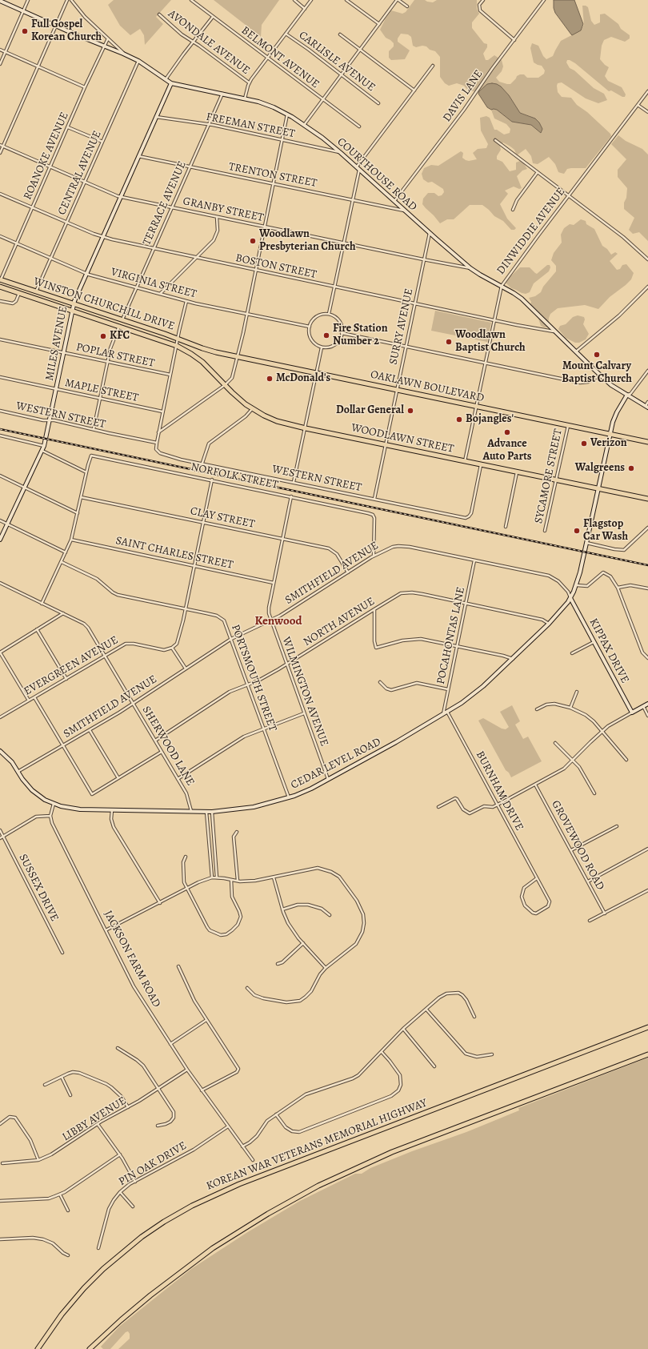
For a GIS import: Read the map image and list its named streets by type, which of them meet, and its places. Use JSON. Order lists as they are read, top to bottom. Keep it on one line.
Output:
{"streets":{"highway":["WINSTON CHURCHILL DRIVE","OAKLAWN BOULEVARD","WOODLAWN STREET","KOREAN WAR VETERANS MEMORIAL HIGHWAY"],"street":["AVONDALE AVENUE","BELMONT AVENUE","CARLISLE AVENUE","DAVIS LANE","FREEMAN STREET","ROANOKE AVENUE","CENTRAL AVENUE","COURTHOUSE ROAD","TRENTON STREET","TERRACE AVENUE","GRANBY STREET","DINWIDDIE AVENUE","BOSTON STREET","VIRGINIA STREET","SURRY AVENUE","MILES AVENUE","POPLAR STREET","MAPLE STREET","WESTERN STREET","NORFOLK STREET","SYCAMORE STREET","CLAY STREET","SAINT CHARLES STREET","SMITHFIELD AVENUE","NORTH AVENUE","POCAHONTAS LANE","KIPPAX DRIVE","EVERGREEN AVENUE","PORTSMOUTH STREET","WILMINGTON AVENUE","SHERWOOD LANE","CEDAR LEVEL ROAD","BURNHAM DRIVE","GROVEWOOD ROAD","SUSSEX DRIVE","JACKSON FARM ROAD","LIBBY AVENUE","PIN OAK DRIVE"]},"crossings":[["DAVIS LANE","COURTHOUSE ROAD"],["FREEMAN STREET","COURTHOUSE ROAD"],["FREEMAN STREET","TERRACE AVENUE"],["FREEMAN STREET","MILES AVENUE"],["ROANOKE AVENUE","COURTHOUSE ROAD"],["ROANOKE AVENUE","GRANBY STREET"],["ROANOKE AVENUE","BOSTON STREET"],["ROANOKE AVENUE","VIRGINIA STREET"],["ROANOKE AVENUE","WINSTON CHURCHILL DRIVE"],["CENTRAL AVENUE","COURTHOUSE ROAD"],["CENTRAL AVENUE","GRANBY STREET"],["CENTRAL AVENUE","BOSTON STREET"],["CENTRAL AVENUE","VIRGINIA STREET"],["CENTRAL AVENUE","WINSTON CHURCHILL DRIVE"],["COURTHOUSE ROAD","TRENTON STREET"],["COURTHOUSE ROAD","TERRACE AVENUE"],["COURTHOUSE ROAD","GRANBY STREET"],["COURTHOUSE ROAD","DINWIDDIE AVENUE"],["COURTHOUSE ROAD","BOSTON STREET"],["COURTHOUSE ROAD","SURRY AVENUE"],["COURTHOUSE ROAD","MILES AVENUE"],["COURTHOUSE ROAD","CEDAR LEVEL ROAD"],["TRENTON STREET","TERRACE AVENUE"],["TRENTON STREET","MILES AVENUE"],["TERRACE AVENUE","GRANBY STREET"],["TERRACE AVENUE","BOSTON STREET"],["TERRACE AVENUE","VIRGINIA STREET"],["TERRACE AVENUE","WINSTON CHURCHILL DRIVE"],["GRANBY STREET","SURRY AVENUE"],["GRANBY STREET","MILES AVENUE"],["DINWIDDIE AVENUE","BOSTON STREET"],["DINWIDDIE AVENUE","OAKLAWN BOULEVARD"],["DINWIDDIE AVENUE","WOODLAWN STREET"],["BOSTON STREET","SURRY AVENUE"],["BOSTON STREET","MILES AVENUE"],["VIRGINIA STREET","MILES AVENUE"],["WINSTON CHURCHILL DRIVE","MILES AVENUE"],["WINSTON CHURCHILL DRIVE","OAKLAWN BOULEVARD"],["SURRY AVENUE","OAKLAWN BOULEVARD"],["SURRY AVENUE","WESTERN STREET"],["SURRY AVENUE","WOODLAWN STREET"],["MILES AVENUE","POPLAR STREET"],["MILES AVENUE","MAPLE STREET"],["MILES AVENUE","WESTERN STREET"],["OAKLAWN BOULEVARD","SYCAMORE STREET"],["OAKLAWN BOULEVARD","CEDAR LEVEL ROAD"],["WESTERN STREET","WOODLAWN STREET"],["WOODLAWN STREET","SYCAMORE STREET"],["WOODLAWN STREET","CEDAR LEVEL ROAD"],["NORFOLK STREET","SMITHFIELD AVENUE"],["NORFOLK STREET","WILMINGTON AVENUE"],["CLAY STREET","SMITHFIELD AVENUE"],["CLAY STREET","WILMINGTON AVENUE"],["SAINT CHARLES STREET","WILMINGTON AVENUE"],["SMITHFIELD AVENUE","POCAHONTAS LANE"],["SMITHFIELD AVENUE","KIPPAX DRIVE"],["SMITHFIELD AVENUE","PORTSMOUTH STREET"],["SMITHFIELD AVENUE","WILMINGTON AVENUE"],["SMITHFIELD AVENUE","SHERWOOD LANE"],["SMITHFIELD AVENUE","CEDAR LEVEL ROAD"],["NORTH AVENUE","POCAHONTAS LANE"],["NORTH AVENUE","PORTSMOUTH STREET"],["NORTH AVENUE","WILMINGTON AVENUE"],["NORTH AVENUE","SHERWOOD LANE"],["NORTH AVENUE","CEDAR LEVEL ROAD"],["POCAHONTAS LANE","CEDAR LEVEL ROAD"],["KIPPAX DRIVE","CEDAR LEVEL ROAD"],["EVERGREEN AVENUE","SHERWOOD LANE"],["PORTSMOUTH STREET","CEDAR LEVEL ROAD"],["WILMINGTON AVENUE","CEDAR LEVEL ROAD"],["SHERWOOD LANE","CEDAR LEVEL ROAD"],["CEDAR LEVEL ROAD","BURNHAM DRIVE"],["JACKSON FARM ROAD","LIBBY AVENUE"],["JACKSON FARM ROAD","PIN OAK DRIVE"]],"districts":["Kenwood"],"places":["Full Gospel Korean Church","Woodlawn Presbyterian Church","Fire Station Number 2","KFC","Woodlawn Baptist Church","Mount Calvary Baptist Church","McDonald's","Dollar General","Bojangles'","Advance Auto Parts","Verizon","Walgreens","Flagstop Car Wash"]}
